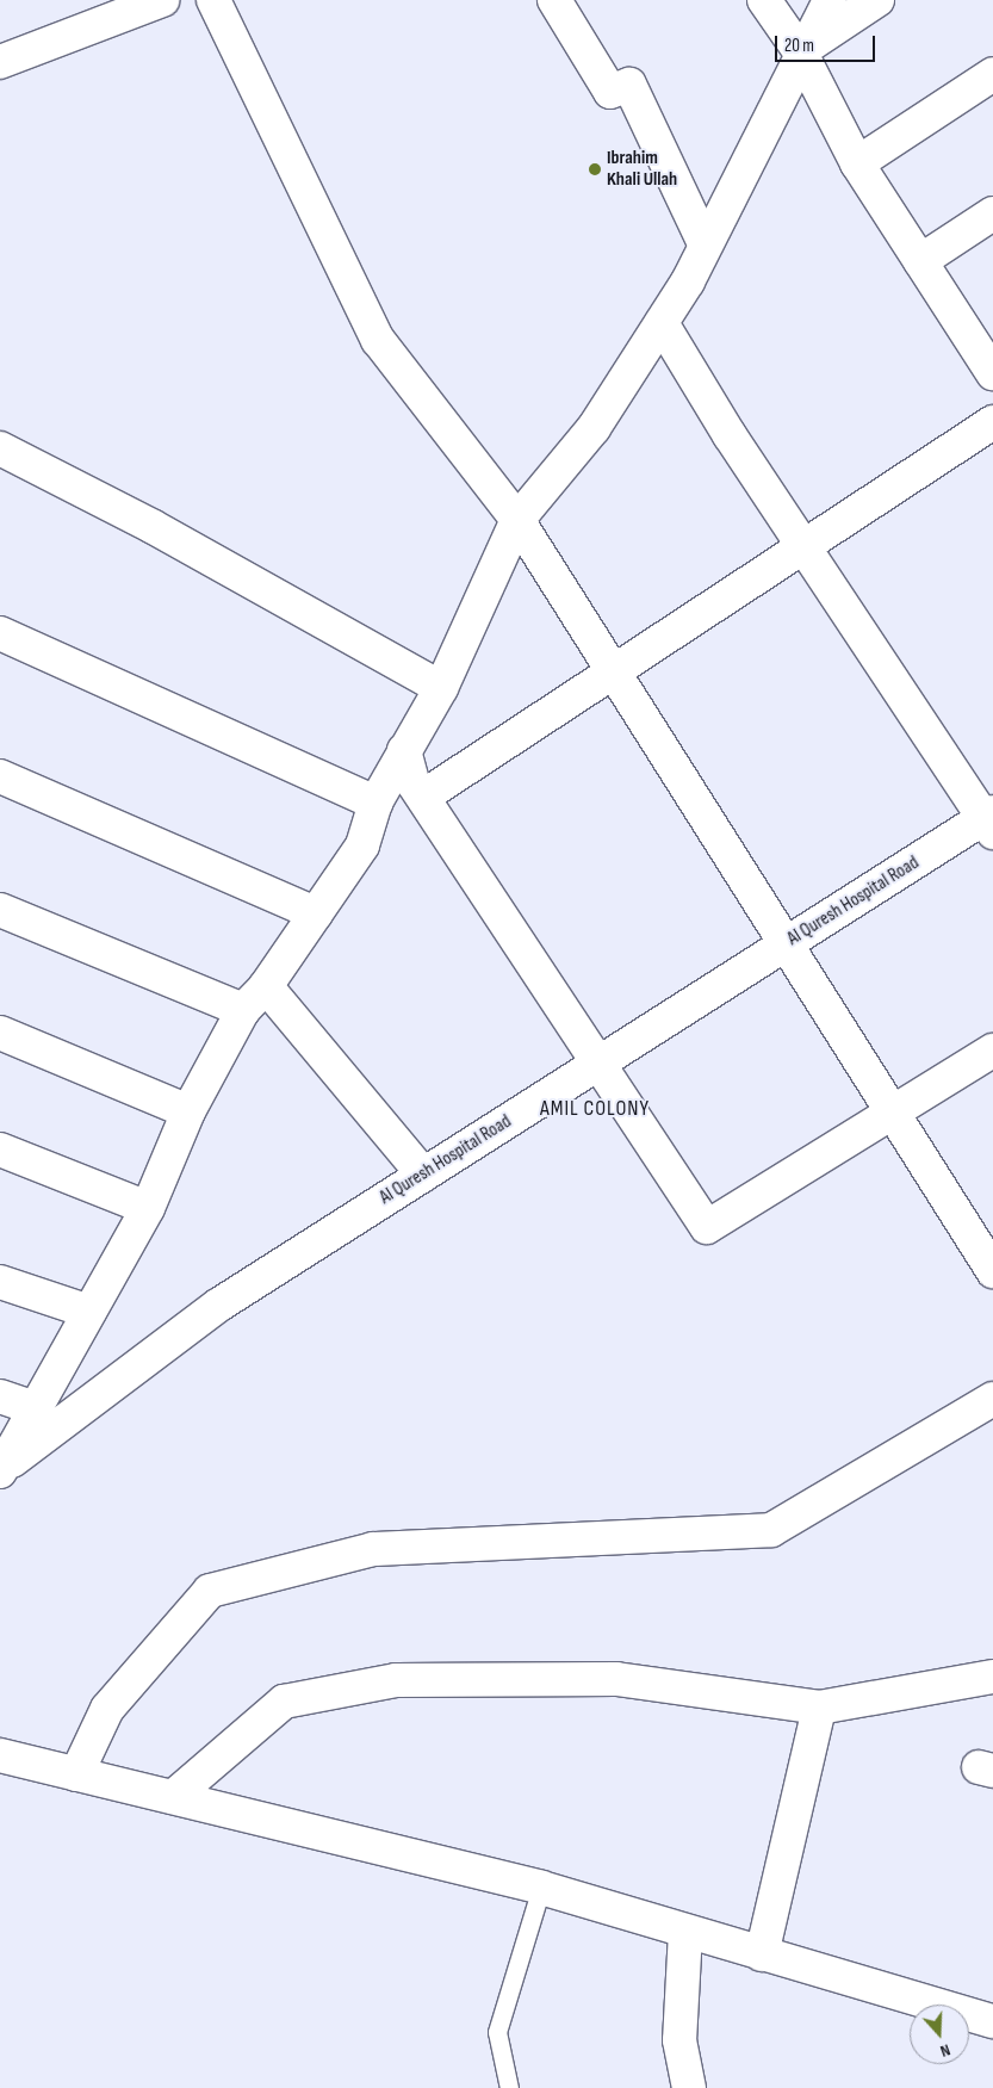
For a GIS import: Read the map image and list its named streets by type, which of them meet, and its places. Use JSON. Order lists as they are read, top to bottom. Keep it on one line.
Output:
{"streets":{"street":["Al Quresh Hospital Road"]},"districts":["AMIL COLONY"],"places":["Ibrahim Khali Ullah"],"scale_bar":"20 m","north":"bottom"}
